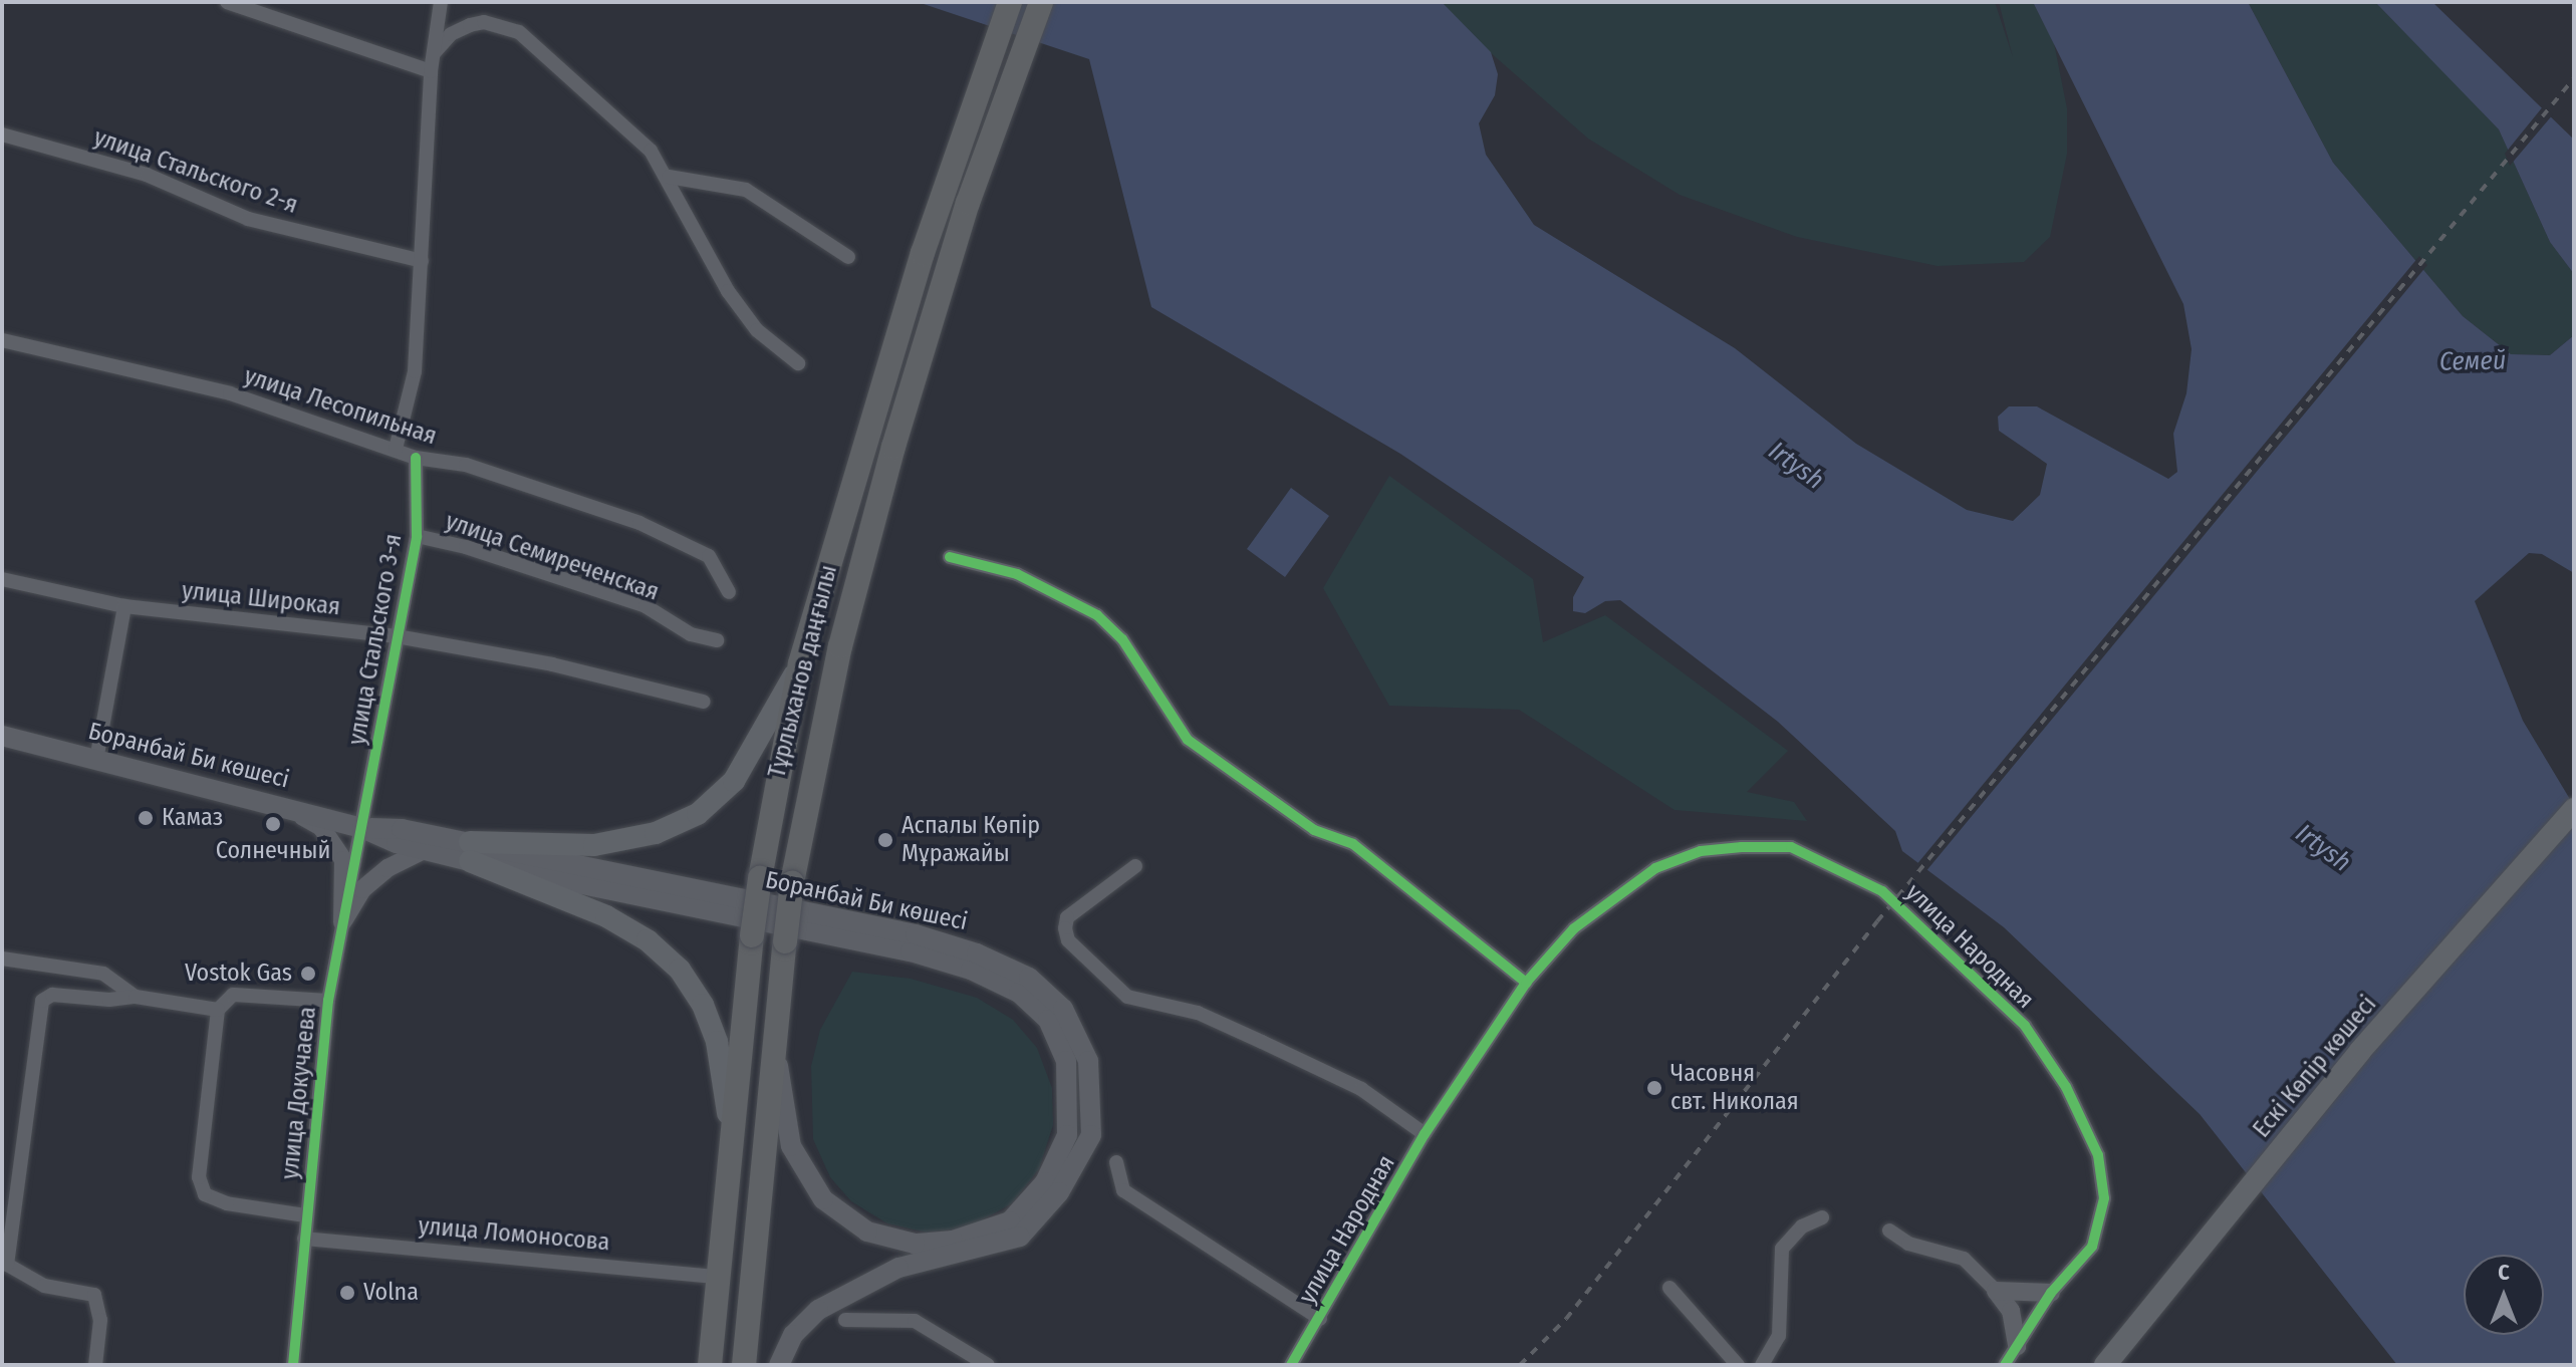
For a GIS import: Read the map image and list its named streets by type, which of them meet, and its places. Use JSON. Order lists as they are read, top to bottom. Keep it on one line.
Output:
{"streets":{"highway":["Тұрлыханов даңғылы"],"main road":["Боранбай Би көшесі","Ескі Көпір көшесі"],"street":["улица Стальского 2-я","улица Лесопильная","улица Семиреченская","улица Широкая","улица Стальского 3-я","улица Народная","улица Докучаева","улица Ломоносова"]},"crossings":[["улица Лесопильная","улица Стальского 3-я"],["улица Семиреченская","улица Стальского 3-я"],["улица Широкая","улица Стальского 3-я"],["улица Стальского 3-я","Боранбай Би көшесі"],["улица Стальского 3-я","улица Докучаева"],["Тұрлыханов даңғылы","улица Ломоносова"],["Боранбай Би көшесі","улица Докучаева"],["улица Докучаева","улица Ломоносова"]],"water":["Семей","Irtysh"],"places":["Камаз","Солнечный","Аспалы Көпір Мұражайы","Vostok Gas","Часовня свт. Николая","Volna"],"north":"top"}
